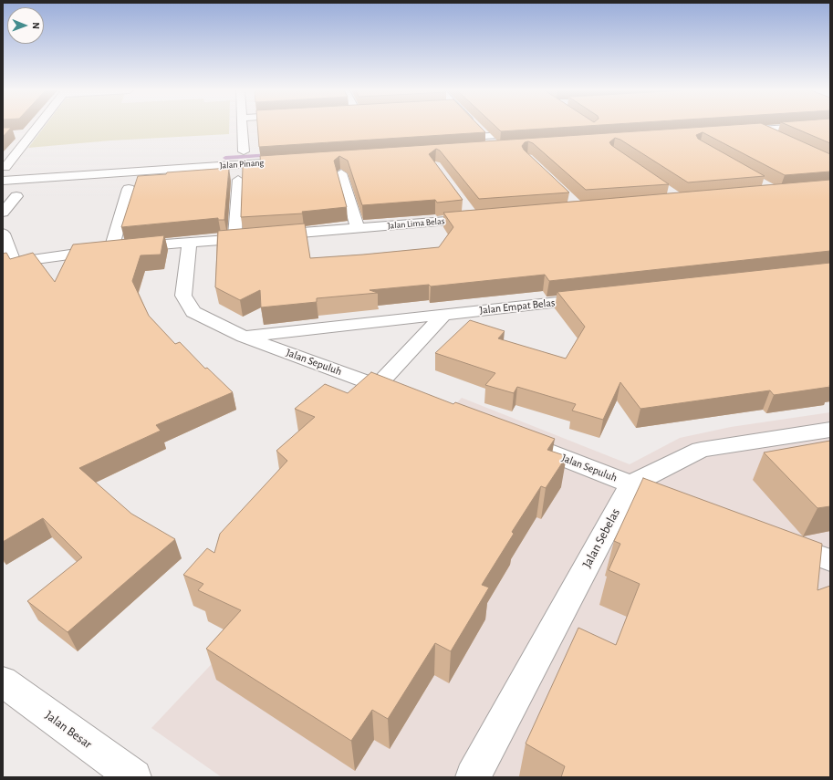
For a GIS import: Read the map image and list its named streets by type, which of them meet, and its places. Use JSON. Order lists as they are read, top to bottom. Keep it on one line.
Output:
{"streets":{"street":["Jalan Pinang","Jalan Lima Belas","Jalan Empat Belas","Jalan Sepuluh","Jalan Sebelas","Jalan Besar"]},"crossings":[["Jalan Lima Belas","Jalan Sepuluh"],["Jalan Empat Belas","Jalan Sepuluh"],["Jalan Sepuluh","Jalan Sebelas"]],"north":"right"}
